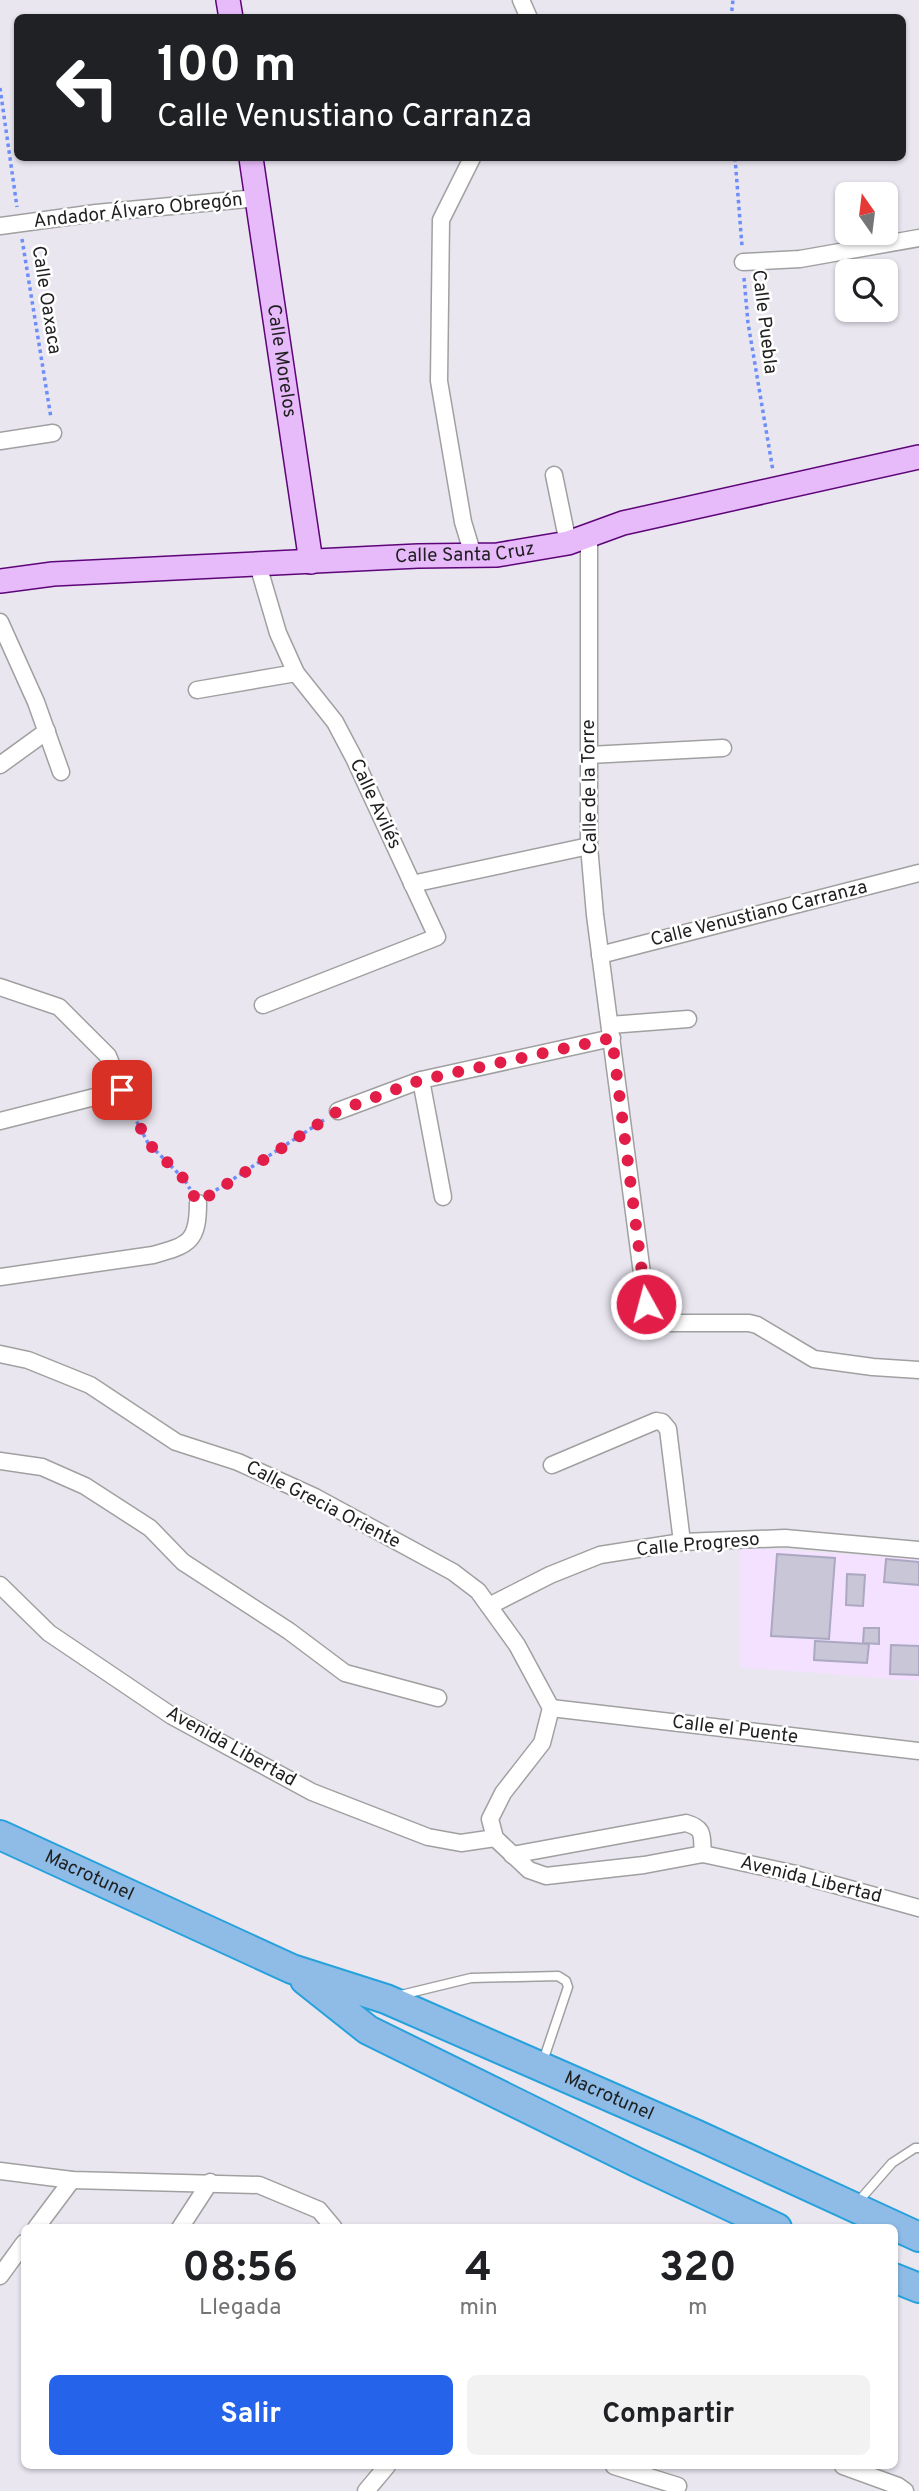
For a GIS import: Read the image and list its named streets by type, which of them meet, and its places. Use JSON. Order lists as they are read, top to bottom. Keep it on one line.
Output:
{"streets":{"highway":["Macrotunel"],"street":["Andador Álvaro Obregón","Calle Morelos","Calle Santa Cruz","Calle de la Torre","Calle Avilés","Calle Venustiano Carranza","Calle Grecia Oriente","Calle Progreso","Calle el Puente","Avenida Libertad"],"path":["Calle Oaxaca","Calle Puebla"]},"crossings":[["Andador Álvaro Obregón","Calle Oaxaca"],["Andador Álvaro Obregón","Calle Morelos"],["Calle Puebla","Calle Santa Cruz"],["Calle Morelos","Calle Santa Cruz"],["Calle Santa Cruz","Calle de la Torre"],["Calle Santa Cruz","Calle Avilés"],["Calle de la Torre","Calle Venustiano Carranza"],["Calle Grecia Oriente","Calle Progreso"],["Calle Grecia Oriente","Calle el Puente"]],"north":"top","page":{"turn":["100 m","Calle Venustiano Carranza"],"eta":["08:56","Llegada","4","min","320","m"],"buttons":["Salir","Compartir"]}}
